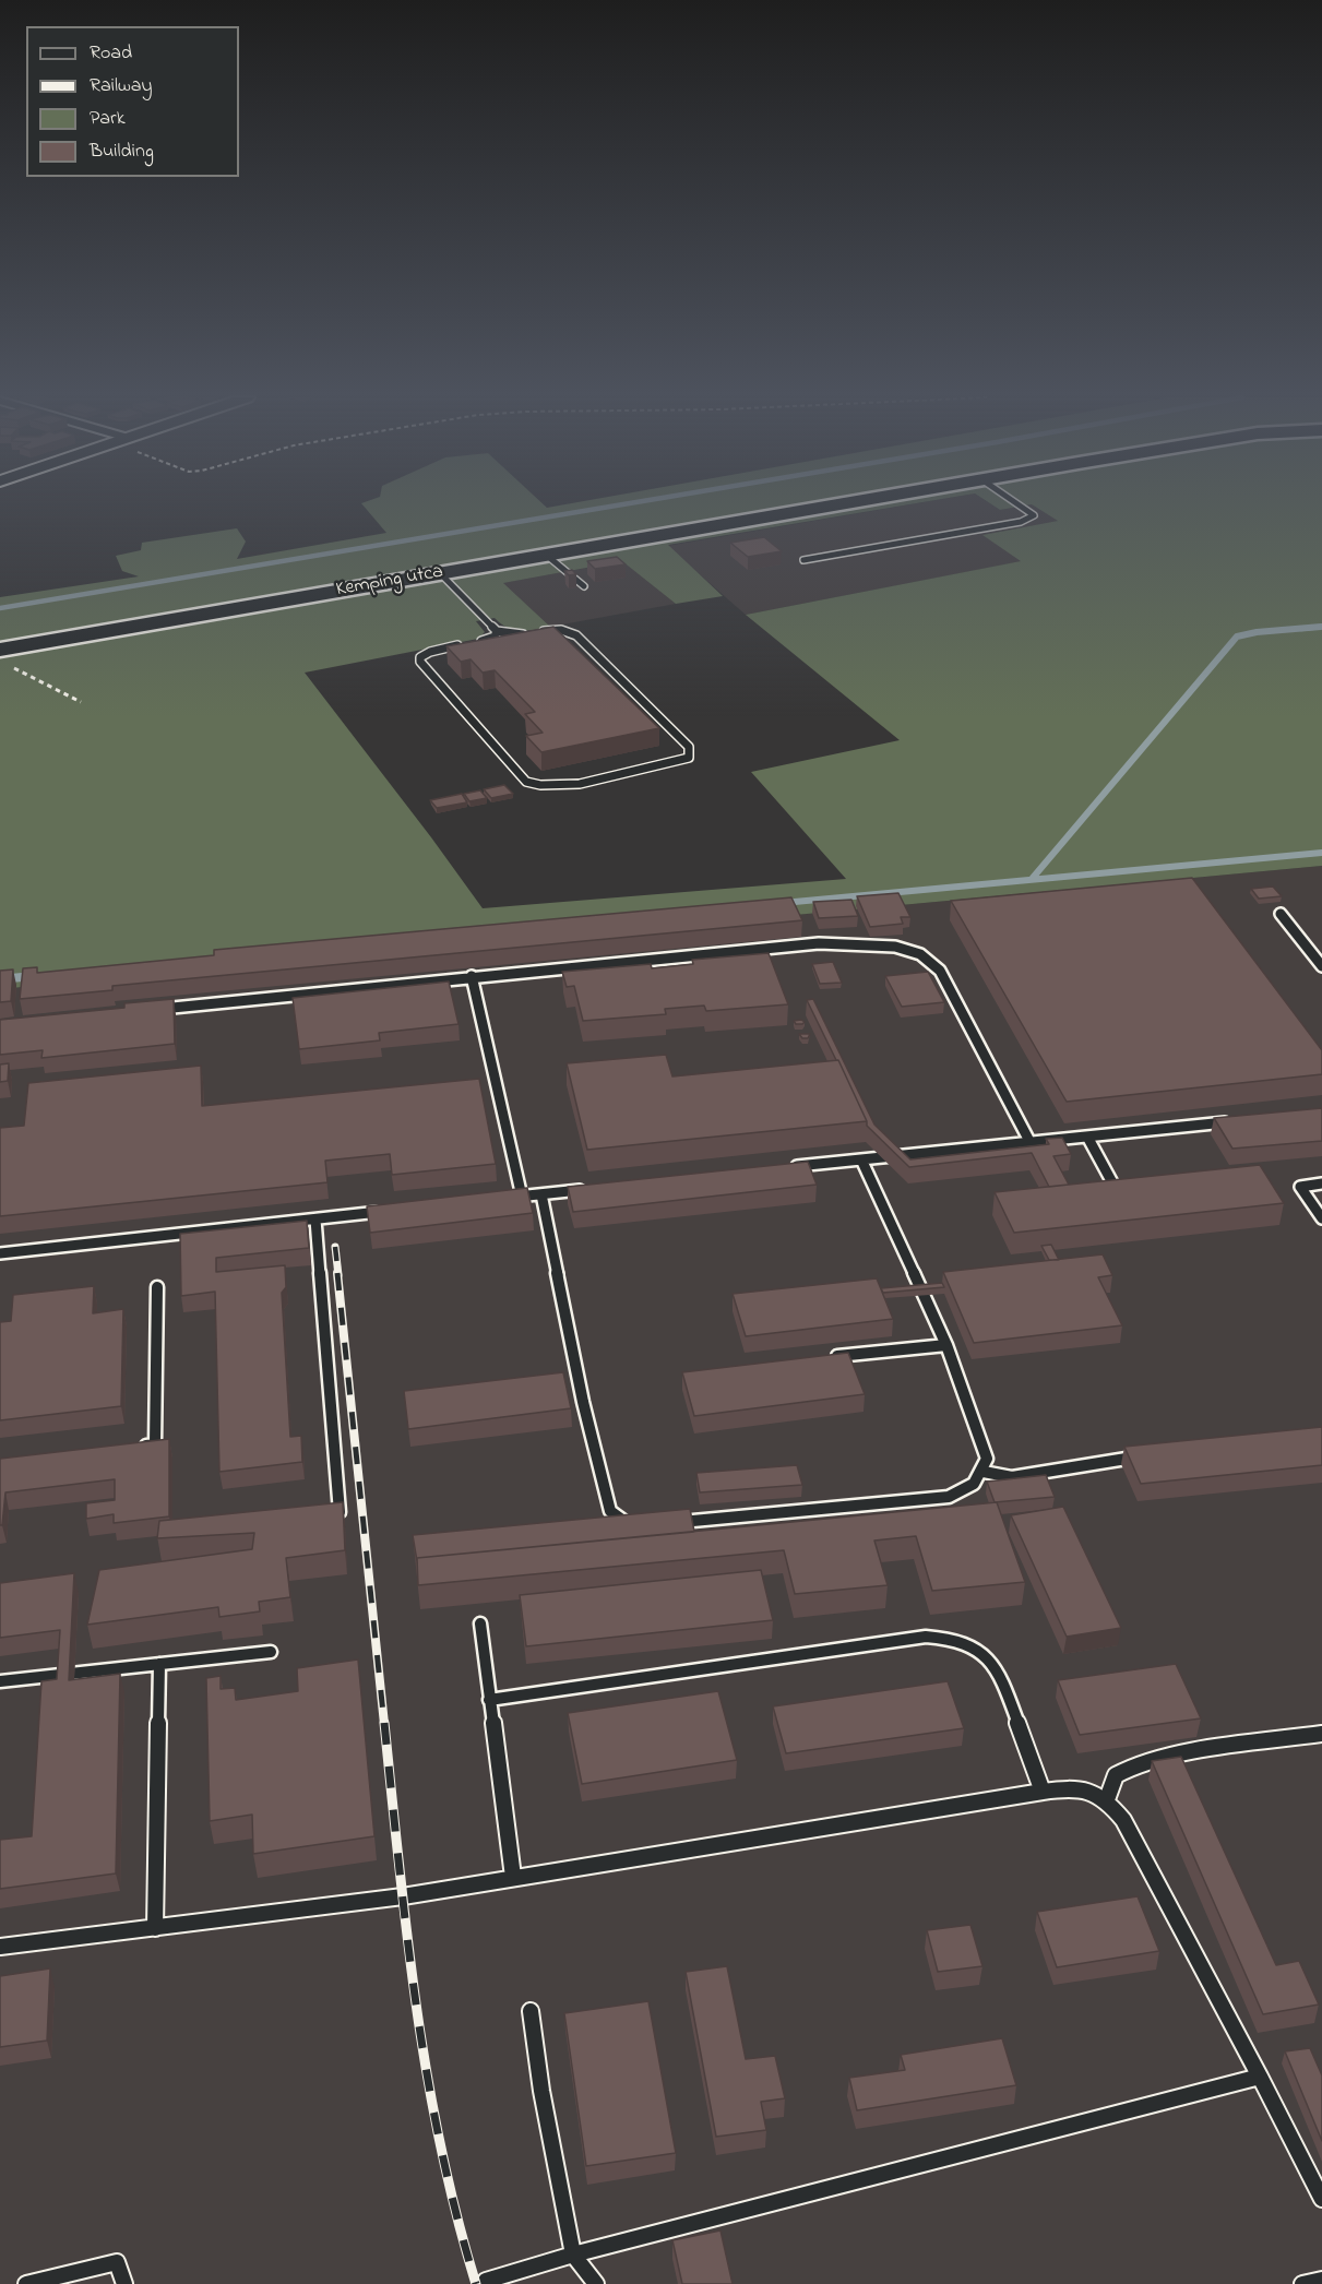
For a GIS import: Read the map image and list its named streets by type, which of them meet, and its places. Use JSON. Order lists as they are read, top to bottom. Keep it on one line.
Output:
{"streets":{"main road":["Kemping utca"]},"legend":["Road","Railway","Park","Building"]}
